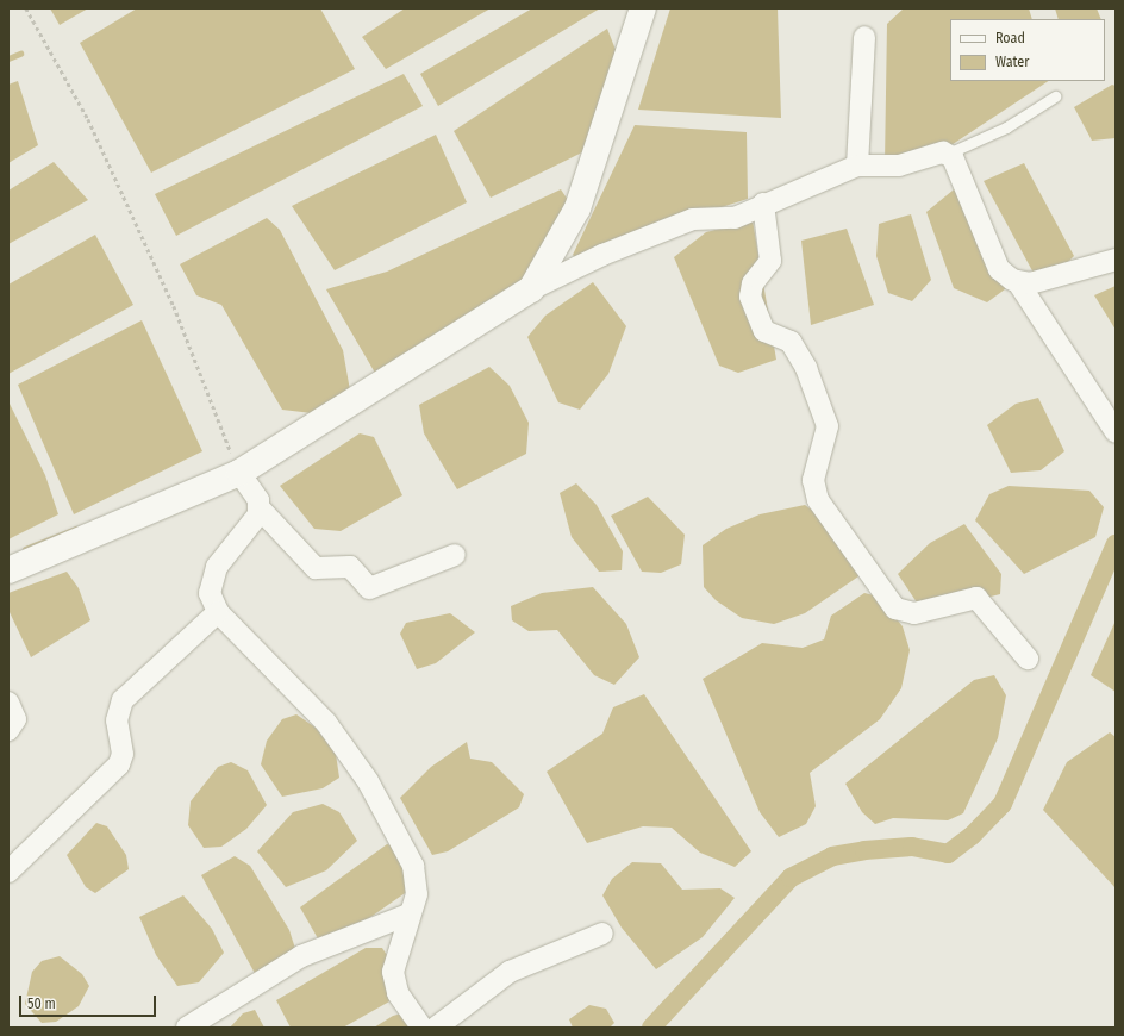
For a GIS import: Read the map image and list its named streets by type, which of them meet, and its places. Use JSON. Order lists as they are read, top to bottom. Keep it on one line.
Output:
{"legend":["Road","Water"],"scale_bar":"50 m"}
